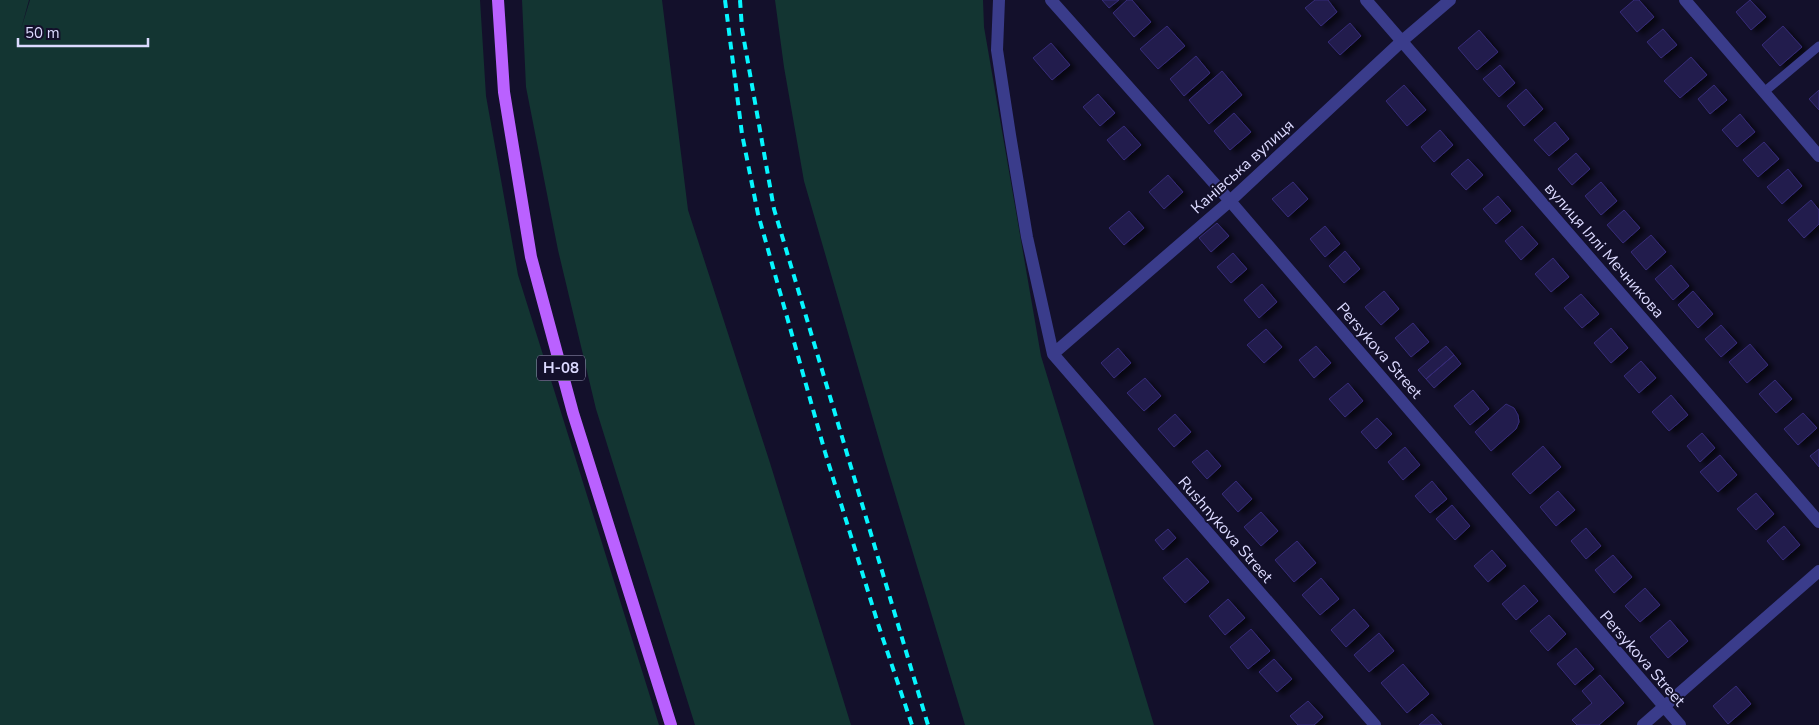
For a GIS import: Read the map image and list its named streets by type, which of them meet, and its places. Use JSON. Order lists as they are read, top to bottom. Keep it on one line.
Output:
{"streets":{"main road":["Н-08"],"street":["Канівська вулиця","вулиця Іллі Мечникова","Persykova Street","Rushnykova Street"]},"crossings":[["Канівська вулиця","вулиця Іллі Мечникова"],["Канівська вулиця","Persykova Street"],["Канівська вулиця","Rushnykova Street"]],"scale_bar":"50 m"}
